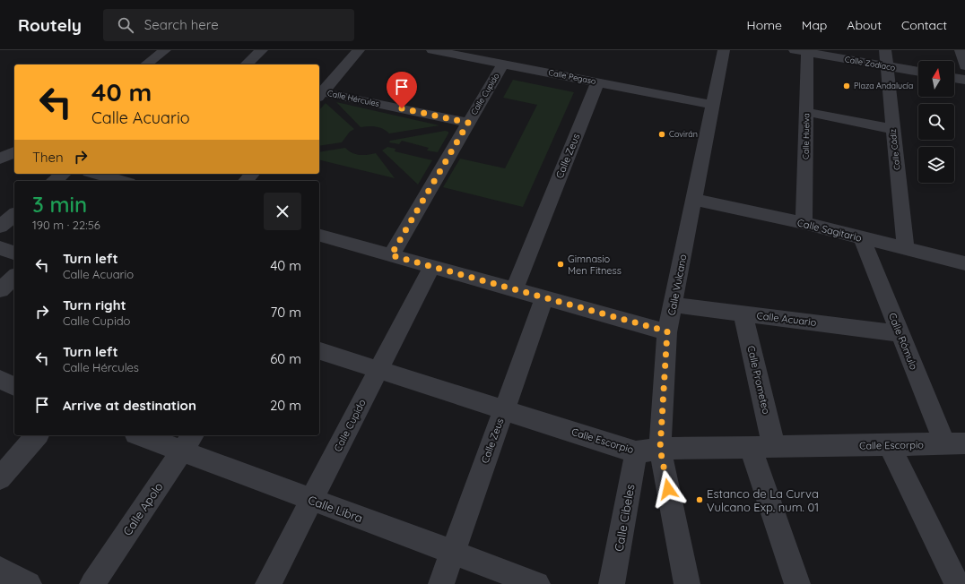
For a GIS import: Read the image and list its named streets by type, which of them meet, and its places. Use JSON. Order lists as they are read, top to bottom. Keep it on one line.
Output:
{"streets":{"street":["Calle Zodiaco","Calle Pegaso","Calle Cupido","Calle Hércules","Calle Huelva","Calle Cádiz","Calle Zeus","Calle Sagitario","Calle Vulcano","Calle Acuario","Calle Rómulo","Calle Prometeo","Calle Escorpio","Calle Apolo","Calle Libra","Calle Cibeles"]},"crossings":[["Calle Zodiaco","Calle Huelva"],["Calle Zodiaco","Calle Cádiz"],["Calle Pegaso","Calle Cupido"],["Calle Pegaso","Calle Zeus"],["Calle Pegaso","Calle Vulcano"],["Calle Cupido","Calle Hércules"],["Calle Cupido","Calle Escorpio"],["Calle Cupido","Calle Libra"],["Calle Huelva","Calle Sagitario"],["Calle Cádiz","Calle Sagitario"],["Calle Zeus","Calle Escorpio"],["Calle Zeus","Calle Libra"],["Calle Sagitario","Calle Vulcano"],["Calle Sagitario","Calle Rómulo"],["Calle Vulcano","Calle Acuario"],["Calle Vulcano","Calle Escorpio"],["Calle Acuario","Calle Rómulo"],["Calle Acuario","Calle Prometeo"],["Calle Rómulo","Calle Escorpio"],["Calle Prometeo","Calle Escorpio"],["Calle Escorpio","Calle Cibeles"],["Calle Apolo","Calle Libra"]],"places":["Plaza Andalucía","Covirán","Gimnasio Men Fitness","Estanco de La Curva Vulcano Exp. num. 01"],"north":"top","page":{"header":"Routely","search":"Search here","nav":["Home","Map","About","Contact"],"turn":["40 m","Calle Acuario"],"then":"Then","heading":["3 min","190 m · 22:56"],"list":[{"name":"Turn left","note":"Calle Acuario","value":"40 m"},{"name":"Turn right","note":"Calle Cupido","value":"70 m"},{"name":"Turn left","note":"Calle Hércules","value":"60 m"},{"name":"Arrive at destination","value":"20 m"}]}}
